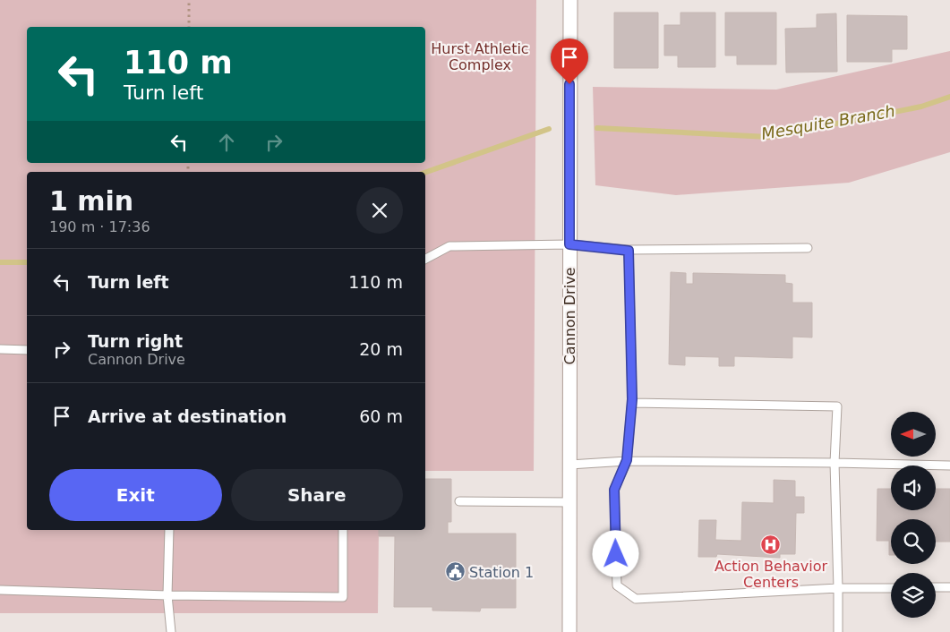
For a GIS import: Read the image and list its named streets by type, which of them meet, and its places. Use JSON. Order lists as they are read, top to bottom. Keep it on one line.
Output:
{"streets":{"street":["Cannon Drive"]},"water":["Mesquite Branch"],"parks":["Hurst Athletic Complex"],"places":{"hospital":["Action Behavior Centers"],"public building":["Station 1"]},"north":"left","page":{"turn":["110 m","Turn left"],"heading":["1 min","190 m · 17:36"],"list":[{"name":"Turn left","value":"110 m"},{"name":"Turn right","note":"Cannon Drive","value":"20 m"},{"name":"Arrive at destination","value":"60 m"}],"buttons":["Exit","Share"]}}
